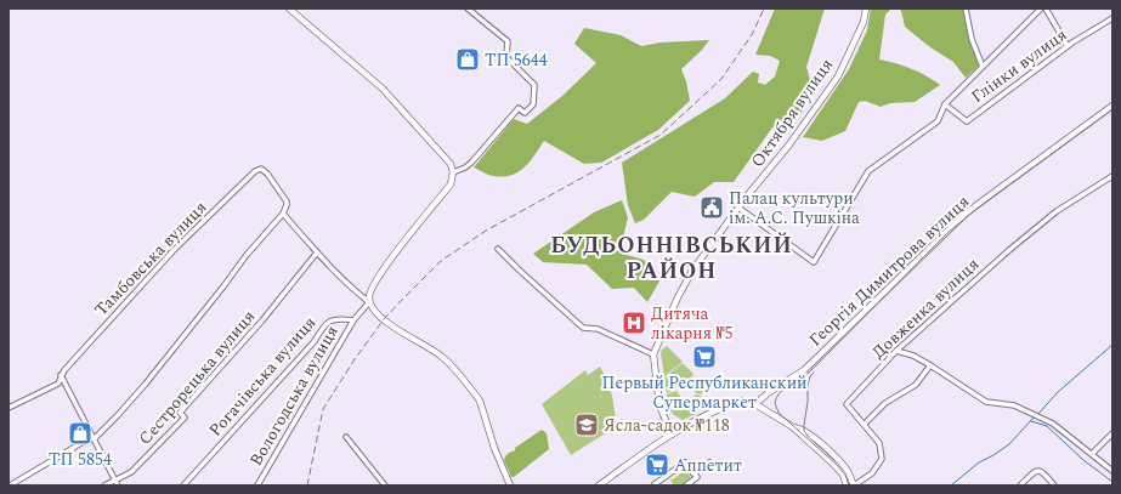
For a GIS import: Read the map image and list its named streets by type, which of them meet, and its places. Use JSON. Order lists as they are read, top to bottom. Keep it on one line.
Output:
{"streets":{"street":["Глінки вулиця","Октября вулиця","Тамбовська вулиця","Георгія Димитрова вулиця","Довженка вулиця","Рогачівська вулиця","Сестрорецька вулиця","Вологодська вулиця"]},"crossings":[["Рогачівська вулиця","Вологодська вулиця"]],"districts":["БУДЬОННІВСЬКИЙ РАЙОН"],"places":{"shop":["ТП 5644","ТП 5854"],"public building":["Палац культури ім. А.С. Пушкіна"],"hospital":["Дитяча лікарня №5"],"supermarket":["Первый Республиканский Супермаркет","Аппетит"],"school or university":["Ясла-садок №118"]}}
